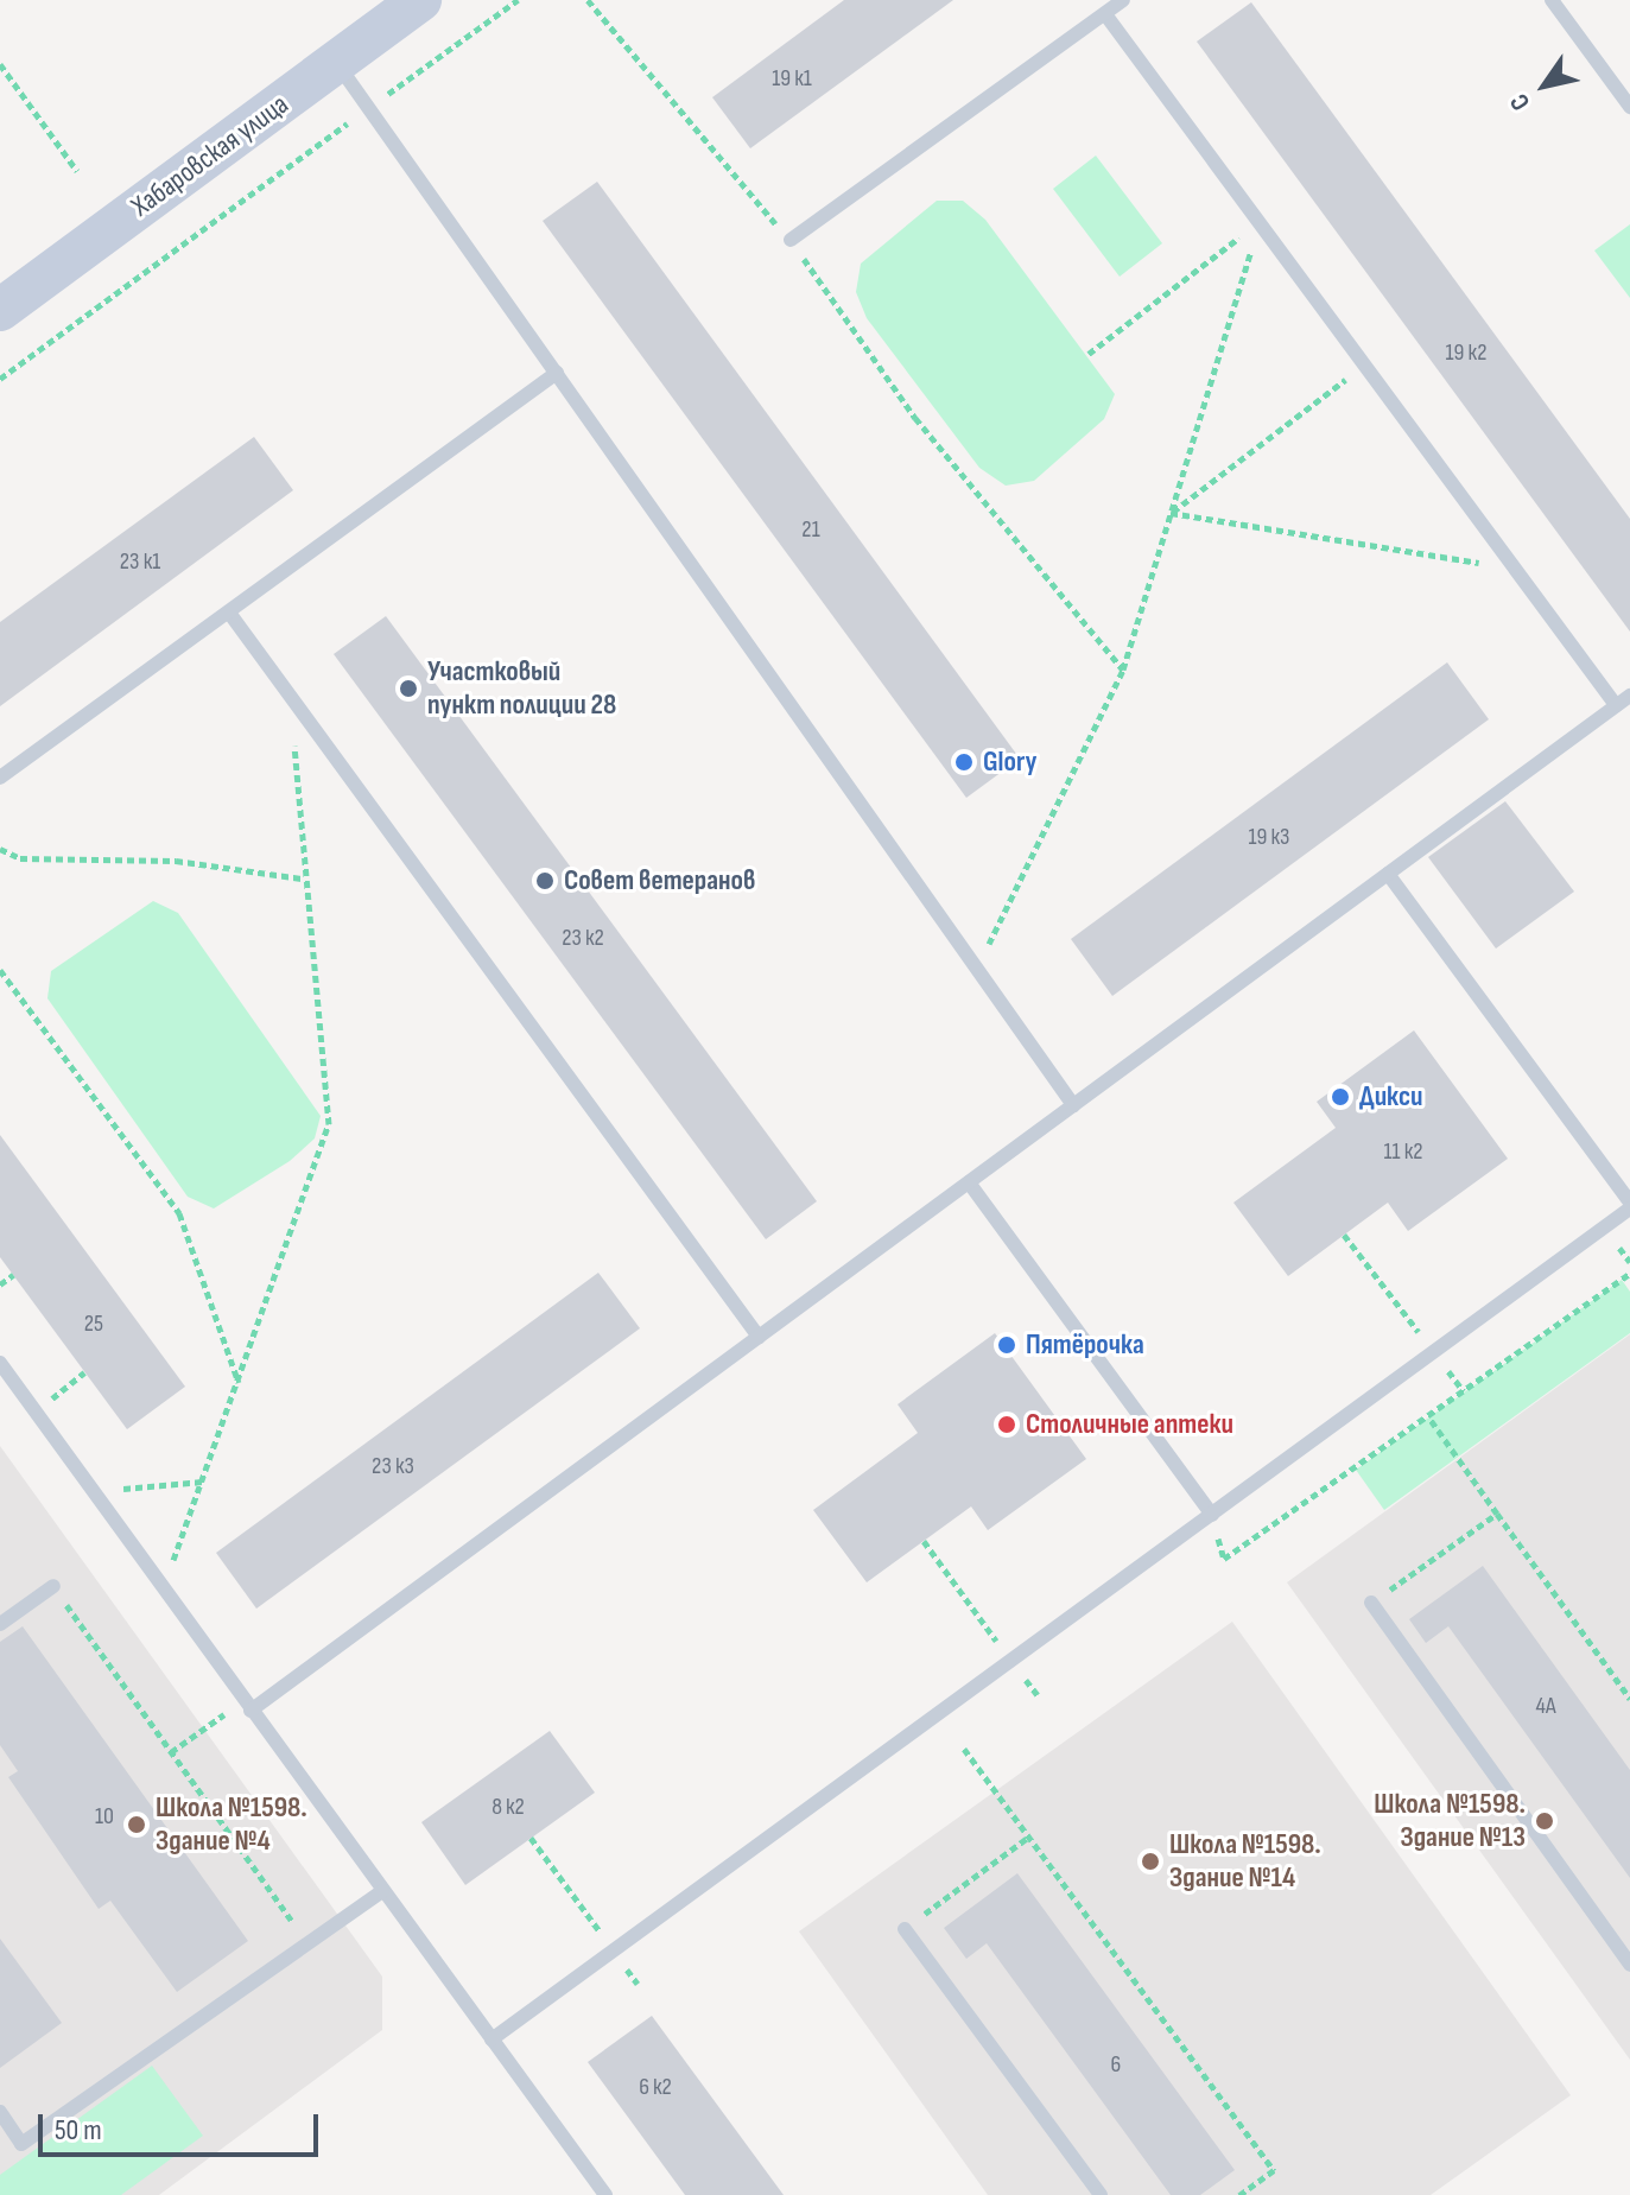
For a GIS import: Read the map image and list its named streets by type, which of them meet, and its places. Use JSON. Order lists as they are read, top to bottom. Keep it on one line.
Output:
{"streets":{"main road":["Хабаровская улица"]},"places":["Участковый пункт полиции 28","Glory","Совет ветеранов","Дикси","Пятёрочка","Столичные аптеки","Школа №1598. Здание №13","Школа №1598. Здание №4","Школа №1598. Здание №14"],"house_numbers":["19 к1","19 к2","21","23 к1","19 к3","23 к2","11 к2","25","23 к3","4А","8 к2","10","6","6 к2"],"scale_bar":"50 m","north":"bottom left"}
